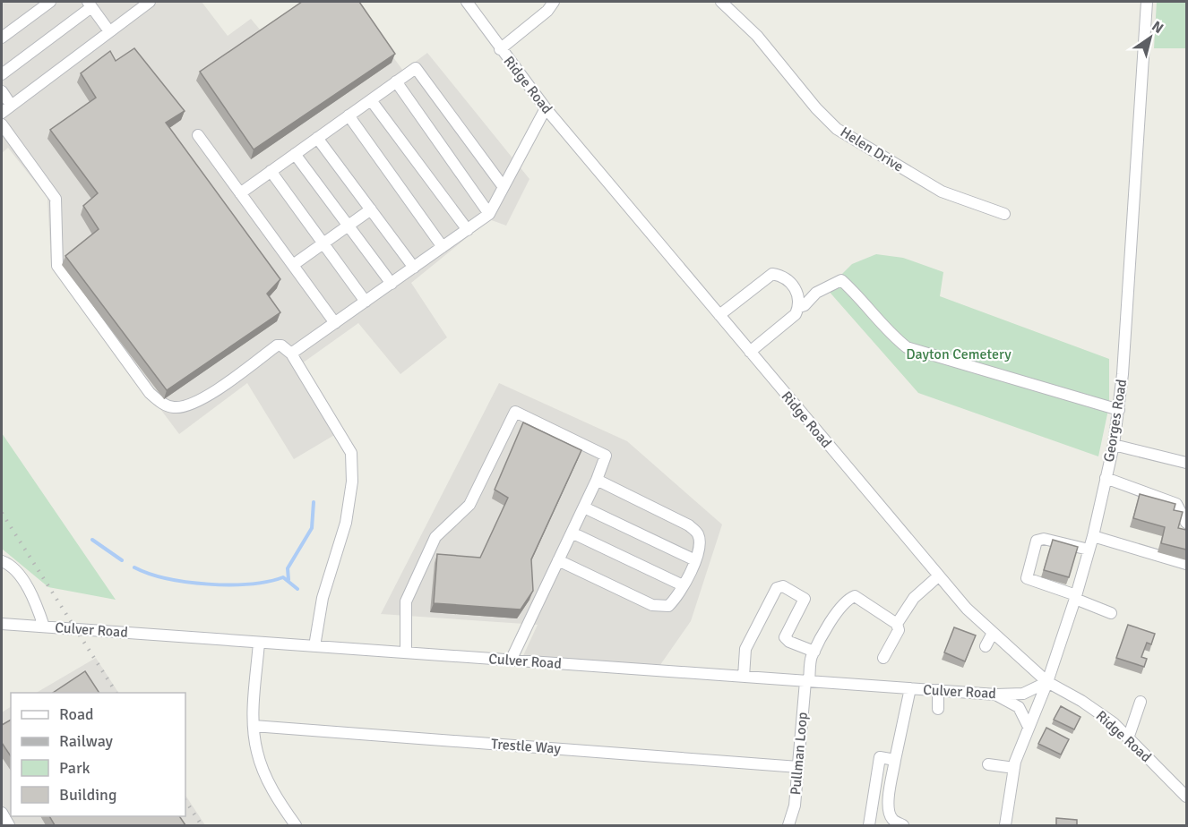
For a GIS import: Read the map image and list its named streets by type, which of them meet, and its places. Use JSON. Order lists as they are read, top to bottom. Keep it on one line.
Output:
{"streets":{"street":["Ridge Road","Helen Drive","Georges Road","Culver Road","Trestle Way","Pullman Loop"]},"crossings":[["Ridge Road","Georges Road"],["Ridge Road","Culver Road"],["Georges Road","Culver Road"],["Culver Road","Pullman Loop"],["Trestle Way","Pullman Loop"]],"parks":["Dayton Cemetery"],"legend":["Road","Railway","Park","Building"],"north":"top right"}
